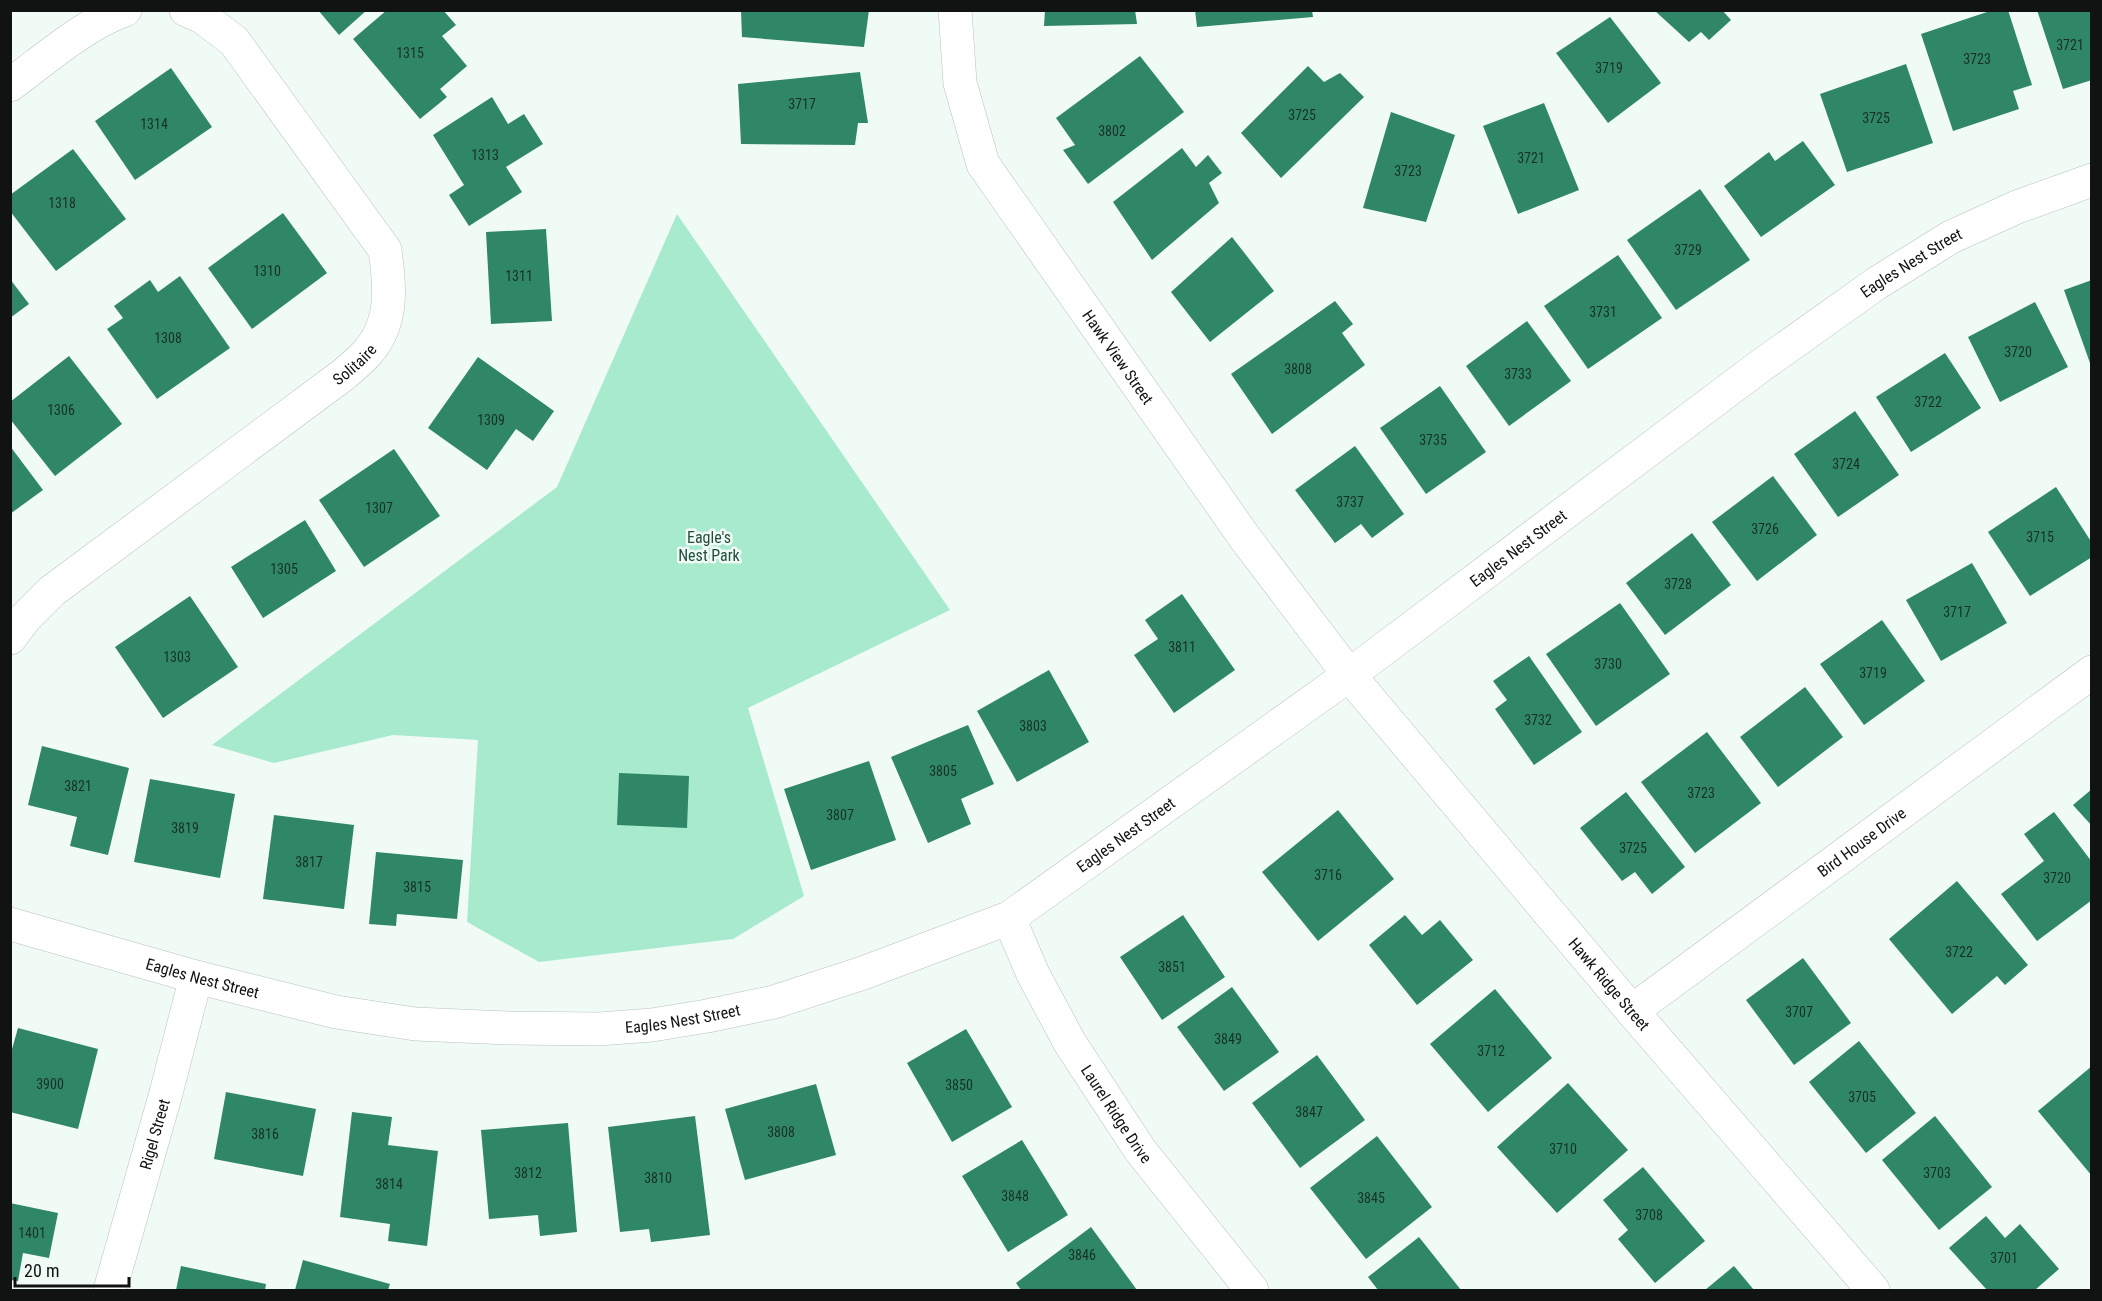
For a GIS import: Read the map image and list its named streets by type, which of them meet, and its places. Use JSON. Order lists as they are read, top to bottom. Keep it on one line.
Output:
{"streets":{"street":["Eagles Nest Street","Hawk View Street","Solitaire","Bird House Drive","Hawk Ridge Street","Laurel Ridge Drive","Rigel Street"]},"crossings":[["Eagles Nest Street","Hawk View Street"],["Eagles Nest Street","Hawk Ridge Street"],["Eagles Nest Street","Laurel Ridge Drive"],["Eagles Nest Street","Rigel Street"],["Hawk View Street","Hawk Ridge Street"],["Bird House Drive","Hawk Ridge Street"]],"parks":["Eagle's Nest Park"],"house_numbers":["3721","1315","3723","3719","3717","3725","3725","1314","3802","1313","3721","3723","1318","3729","1310","1311","3731","1308","3720","3808","3733","3722","1306","1309","3735","3724","3737","1307","3726","3715","1305","3728","3717","3811","1303","3730","3719","3732","3803","3805","3821","3723","3807","3819","3725","3817","3716","3720","3815","3722","3851","3707","3849","3712","3900","3850","3705","3847","3808","3816","3710","3812","3703","3810","3814","3848","3845","3708","1401","3846","3701"],"scale_bar":"20 m"}
